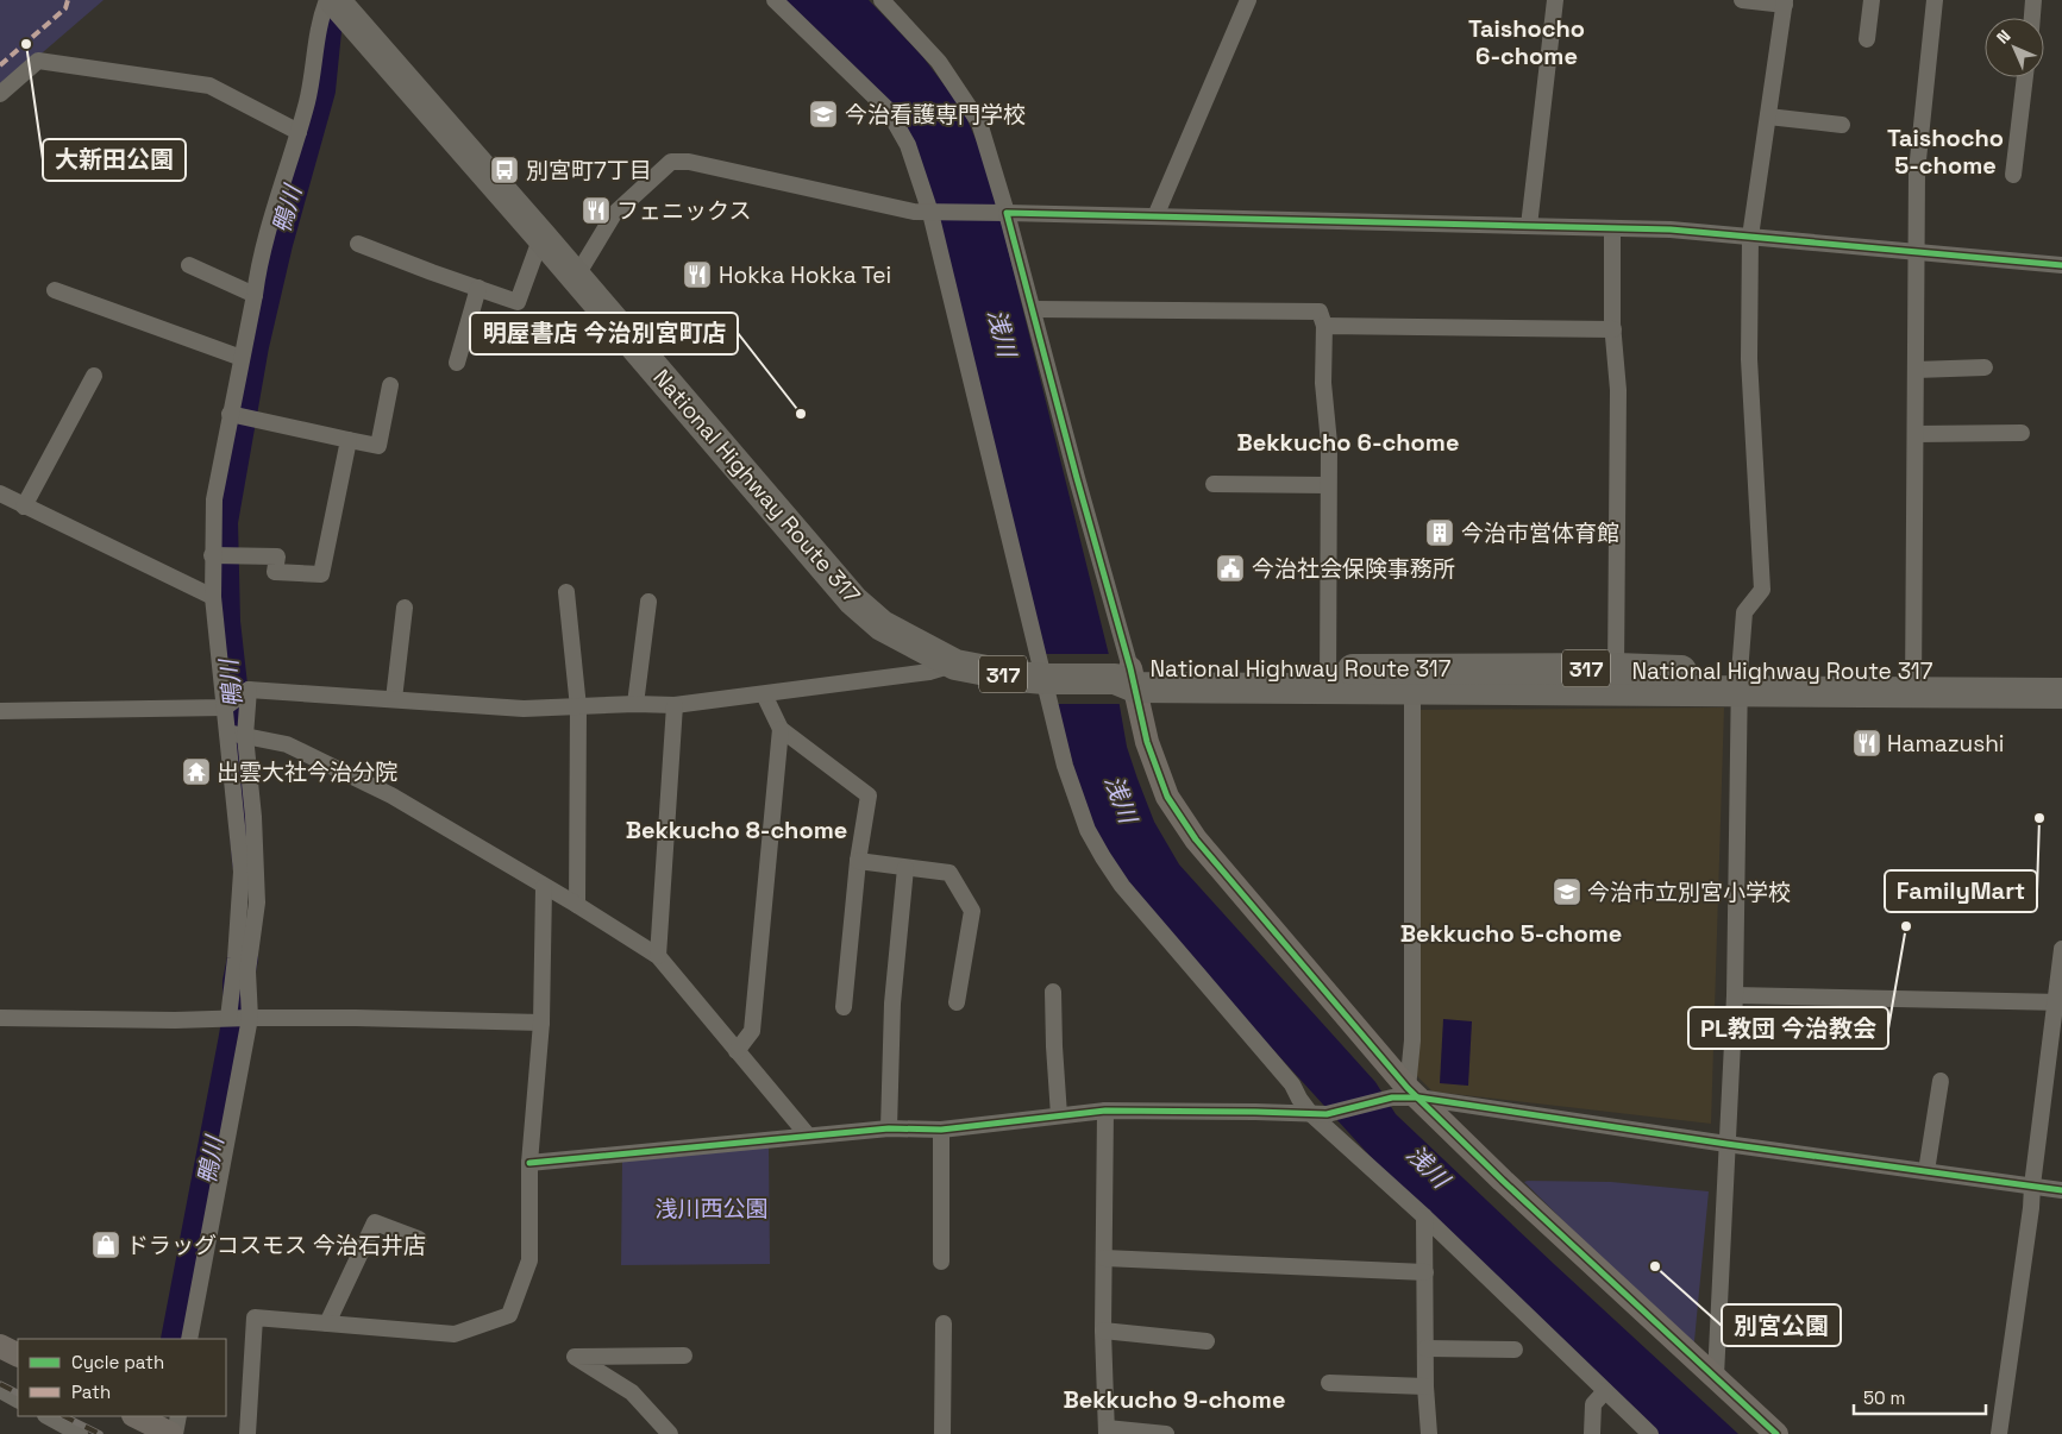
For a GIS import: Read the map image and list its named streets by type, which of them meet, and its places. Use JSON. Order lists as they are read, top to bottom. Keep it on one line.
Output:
{"streets":{"highway":["National Highway Route 317","317"]},"districts":["Taishocho 6-chome","Taishocho 5-chome","Bekkucho 6-chome","Bekkucho 8-chome","Bekkucho 5-chome","Bekkucho 9-chome"],"water":["鴨川","浅川"],"parks":["浅川西公園"],"places":{"other":["大新田公園","明屋書店 今治別宮町店","FamilyMart","PL教団 今治教会","別宮公園"],"school or university":["今治看護専門学校","今治市立別宮小学校"],"bus stop":["別宮町7丁目"],"restaurant":["フェニックス","Hokka Hokka Tei","Hamazushi"],"building":["今治市営体育館"],"public building":["今治社会保険事務所"],"temple":["出雲大社今治分院"],"shop":["ドラッグコスモス 今治石井店"]},"legend":["Cycle path","Path"],"scale_bar":"50 m","north":"top left"}
